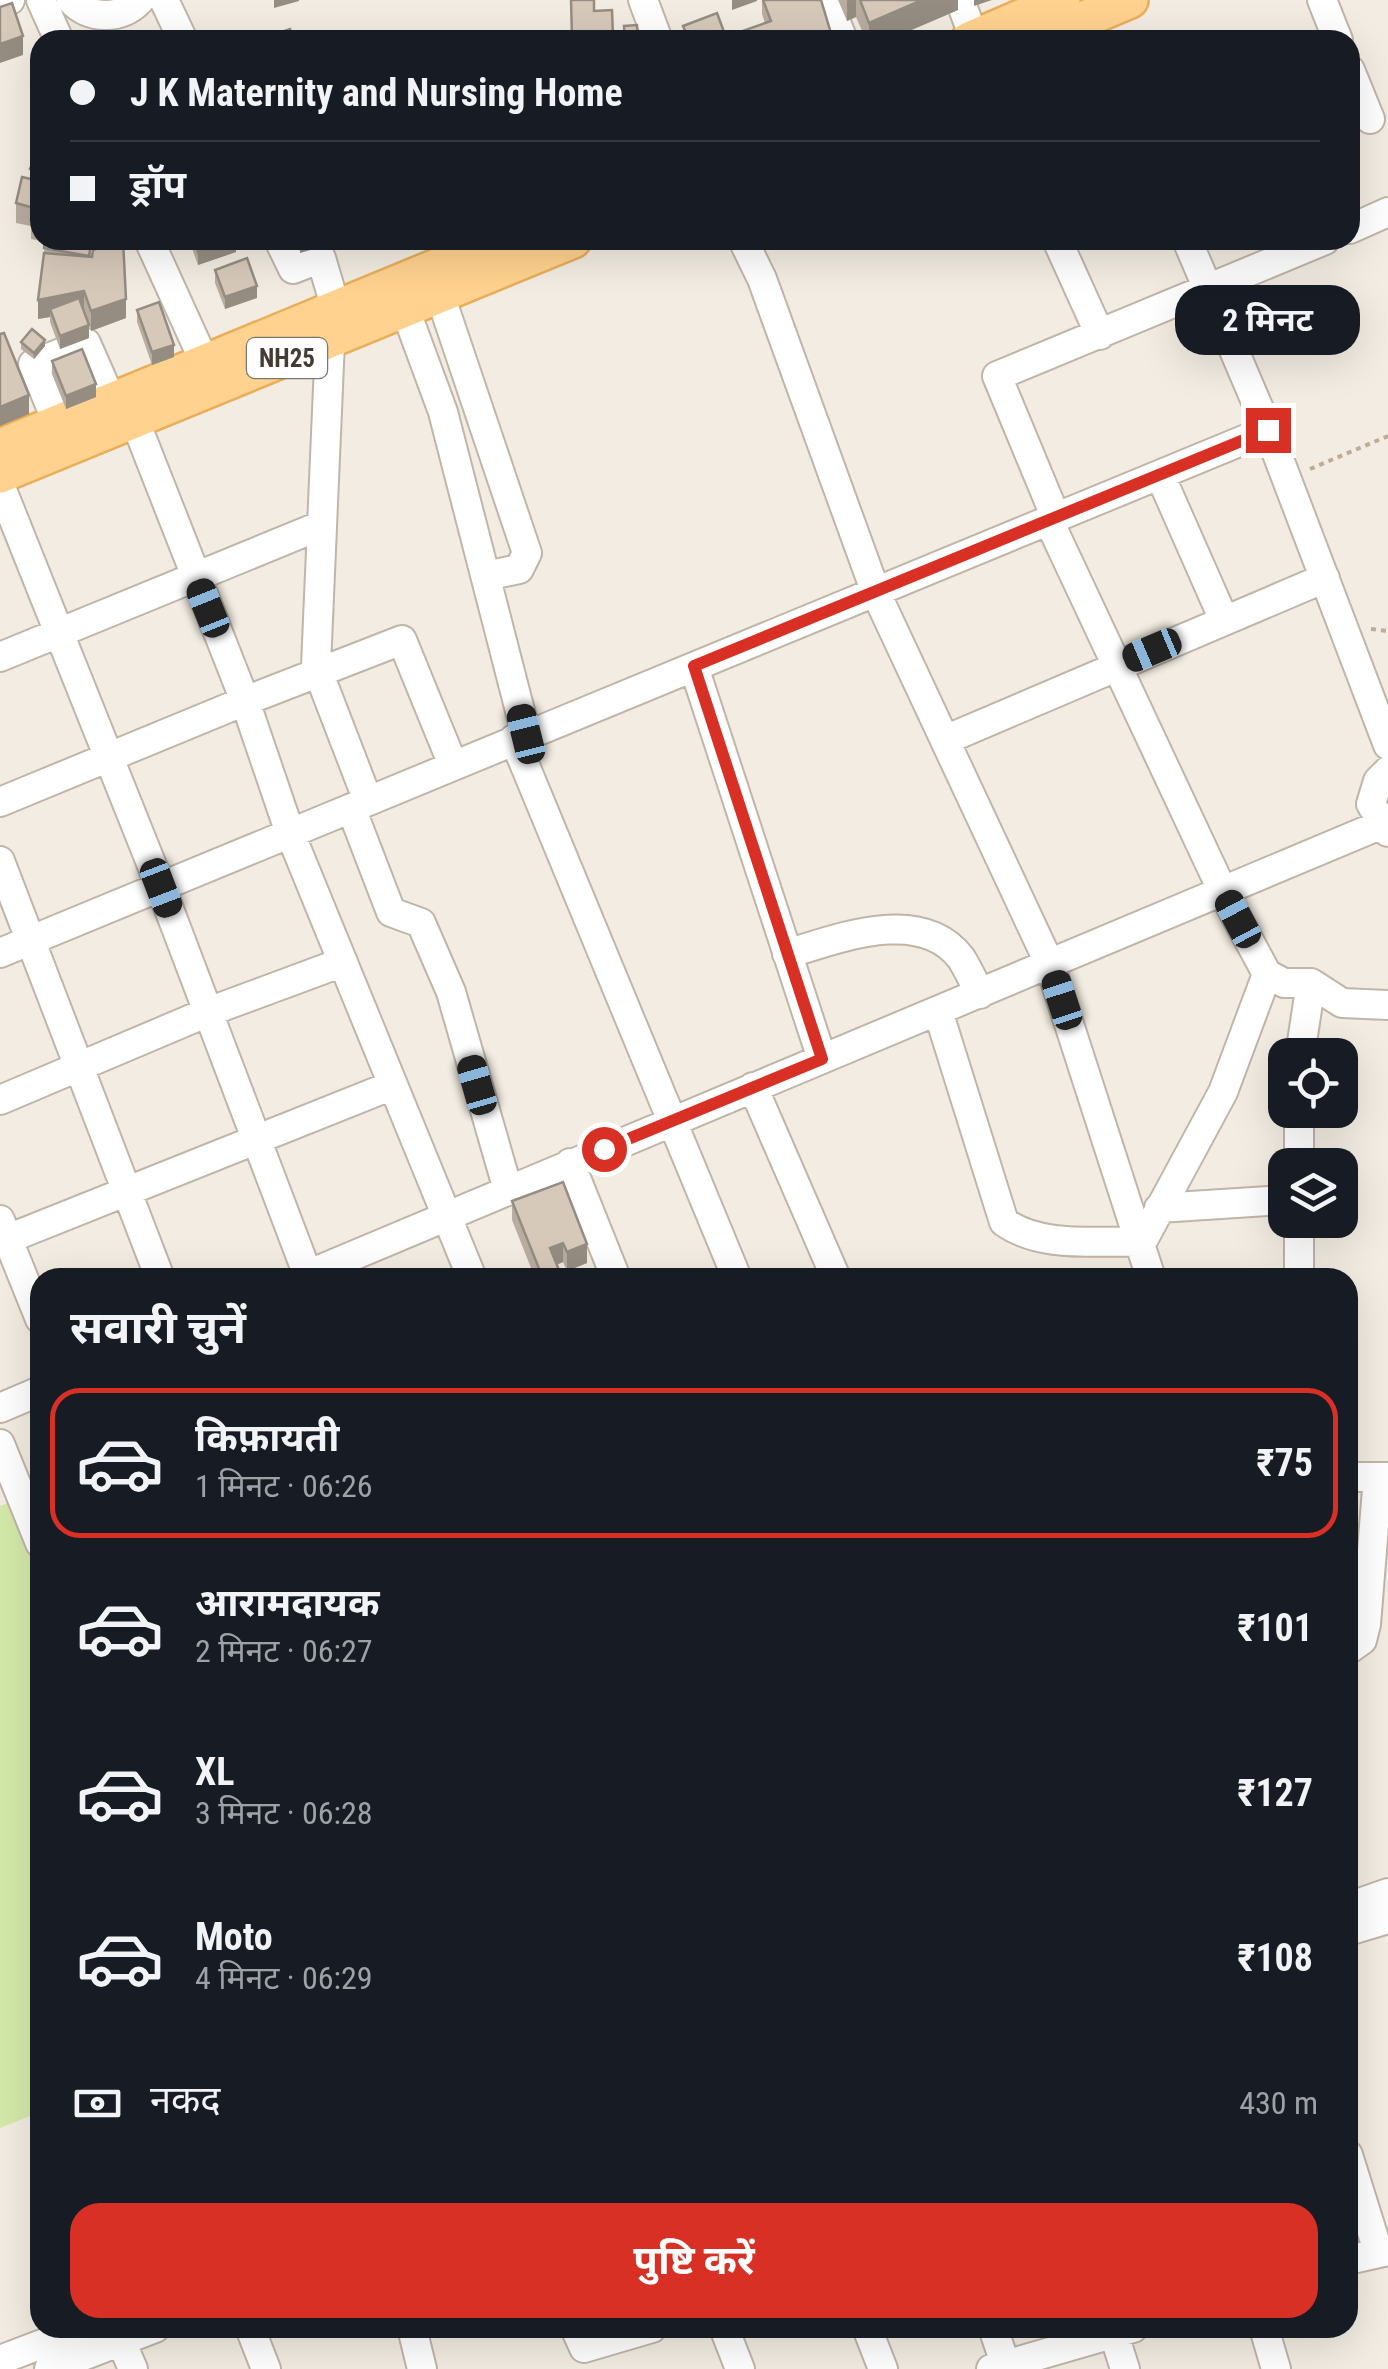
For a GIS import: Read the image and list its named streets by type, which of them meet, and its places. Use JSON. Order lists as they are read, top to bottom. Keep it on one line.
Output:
{"streets":{"main road":["NH25"]},"page":{"banner":["J K Maternity and Nursing Home","ड्रॉप"],"bubble":"2 मिनट","heading":"सवारी चुनें","list":[{"name":"किफ़ायती","note":"1 मिनट · 06:26","value":"₹75"},{"name":"आरामदायक","note":"2 मिनट · 06:27","value":"₹101"},{"name":"XL","note":"3 मिनट · 06:28","value":"₹127"},{"name":"Moto","note":"4 मिनट · 06:29","value":"₹108"}],"pay":["नकद","430 m"],"buttons":"पुष्टि करें"}}
